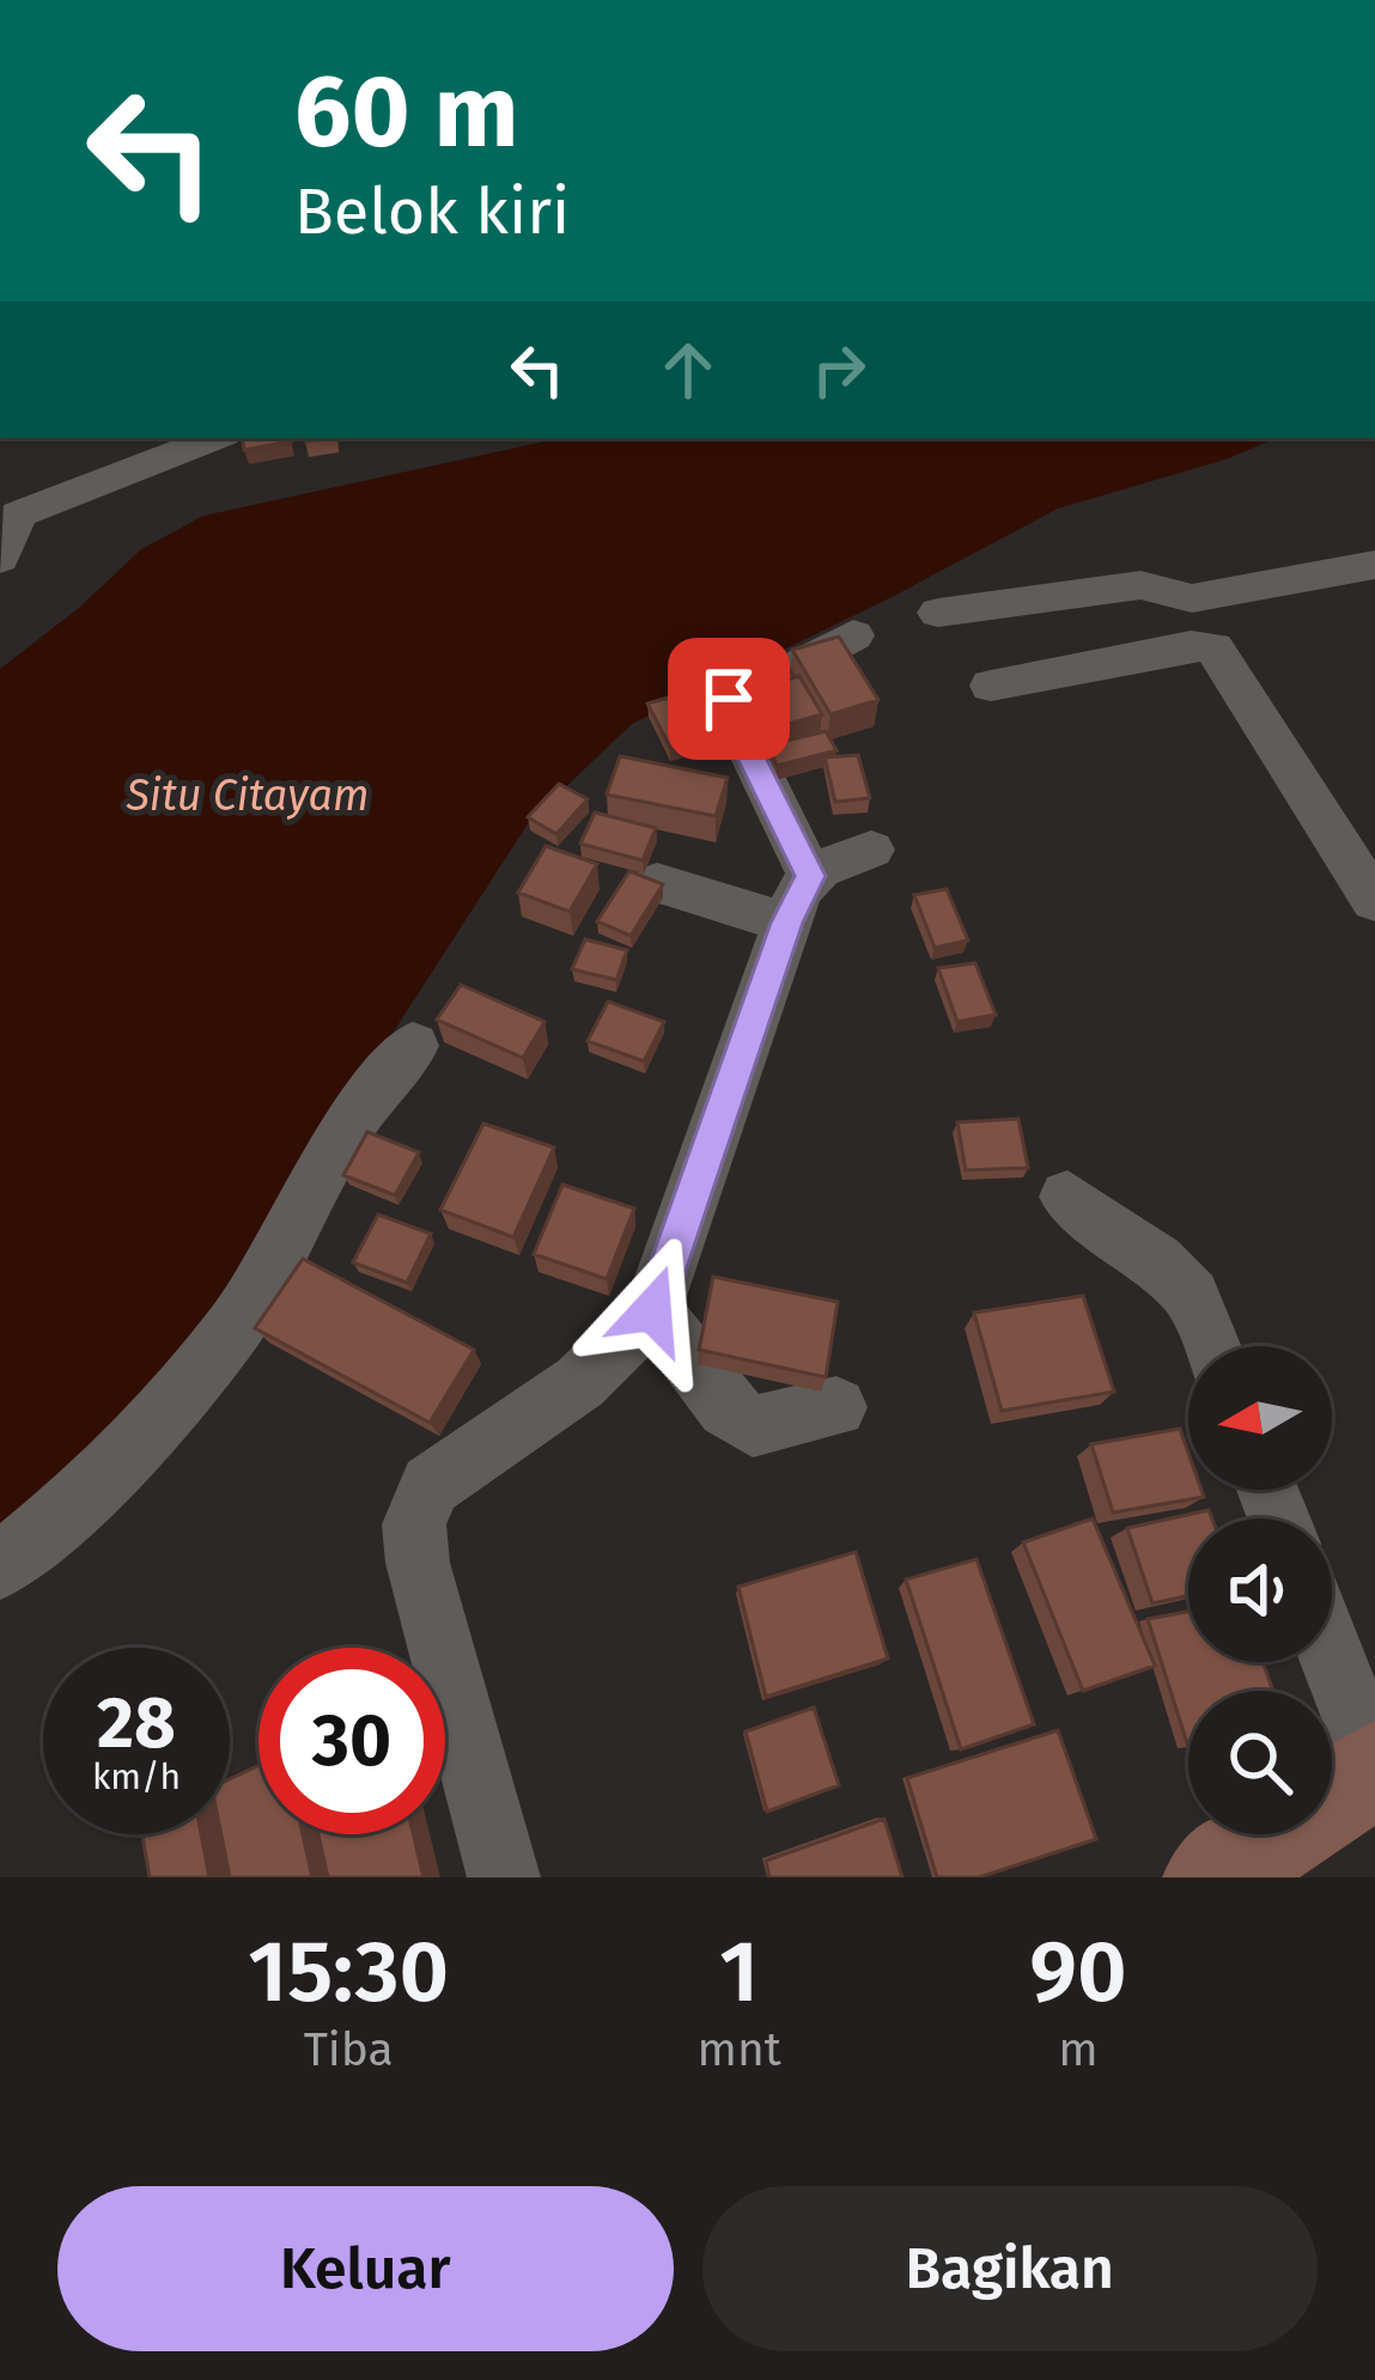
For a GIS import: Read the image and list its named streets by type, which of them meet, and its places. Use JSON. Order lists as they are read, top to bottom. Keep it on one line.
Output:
{"water":["Situ Citayam"],"north":"left","page":{"turn":["60 m","Belok kiri"],"speed":"28 km/h","limit":"30","eta":["15:30","Tiba","1","mnt","90","m"],"buttons":["Keluar","Bagikan"]}}
